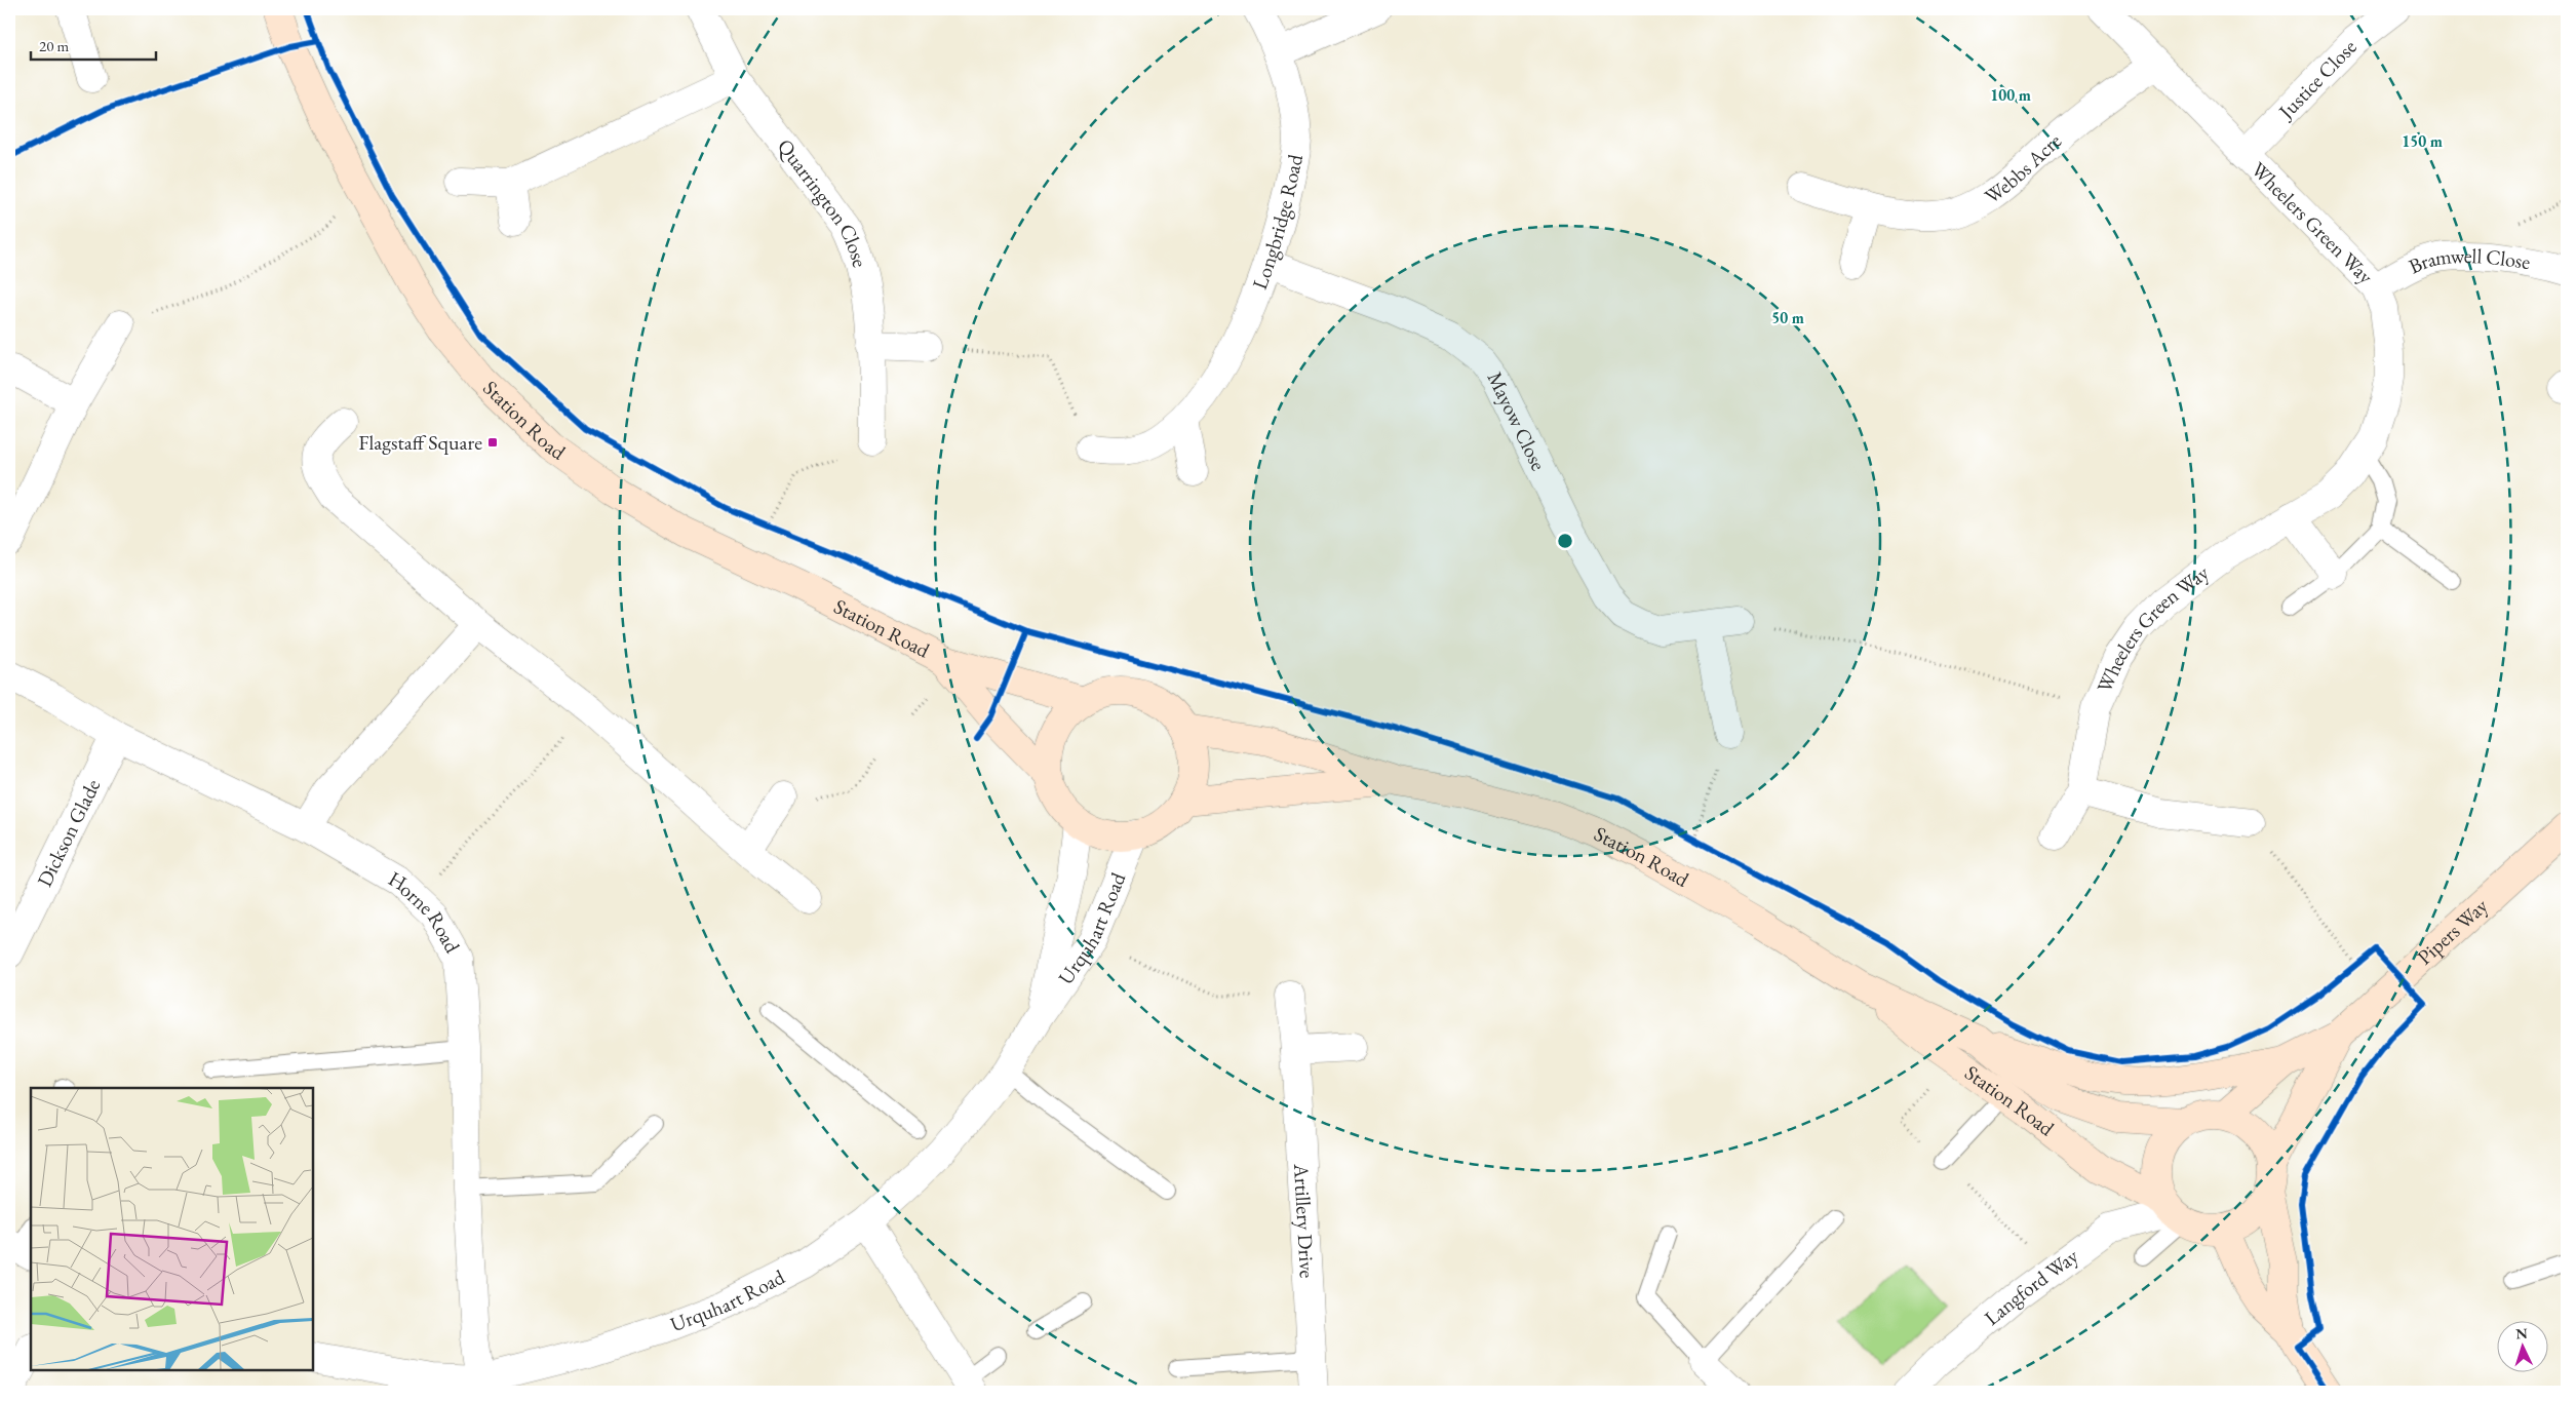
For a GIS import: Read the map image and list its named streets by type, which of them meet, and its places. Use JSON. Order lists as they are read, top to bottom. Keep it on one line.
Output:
{"streets":{"street":["Justice Close","Webbs Acre","Quarrington Close","Longbridge Road","Wheelers Green Way","Bramwell Close","Station Road","Mayow Close","Dickson Glade","Horne Road","Urquhart Road","Pipers Way","Artillery Drive","Langford Way"]},"crossings":[["Justice Close","Wheelers Green Way"],["Webbs Acre","Wheelers Green Way"],["Longbridge Road","Mayow Close"],["Wheelers Green Way","Bramwell Close"],["Station Road","Urquhart Road"],["Station Road","Pipers Way"],["Station Road","Langford Way"],["Dickson Glade","Horne Road"],["Horne Road","Urquhart Road"],["Pipers Way","Langford Way"]],"places":{"transit":["Flagstaff Square"]},"scale_bar":"20 m","north":"top","rings":["100 m","150 m","50 m"]}
